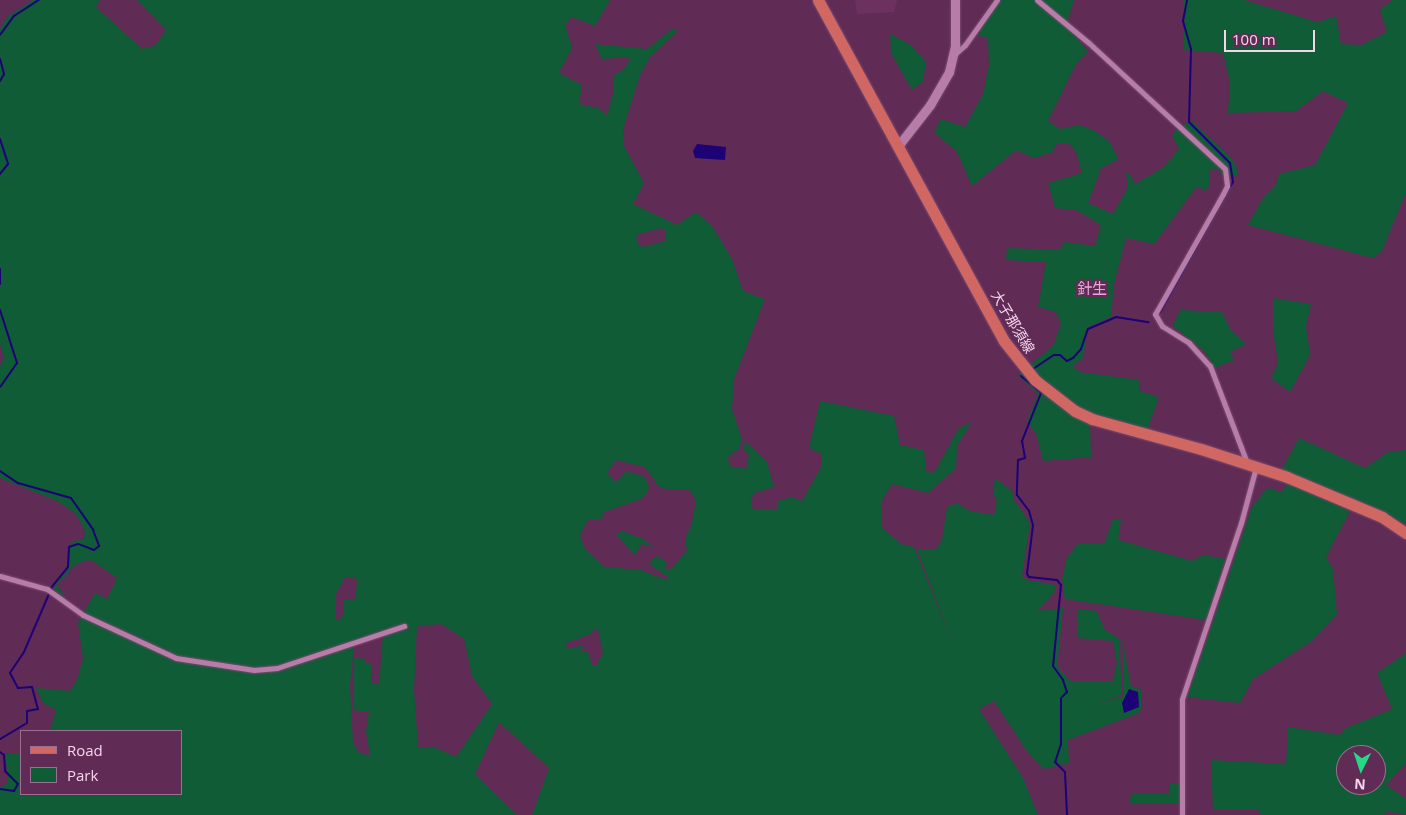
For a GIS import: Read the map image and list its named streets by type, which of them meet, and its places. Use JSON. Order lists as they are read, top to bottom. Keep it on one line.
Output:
{"streets":{"main road":["大子那須線"]},"districts":["針生"],"legend":["Road","Park"],"scale_bar":"100 m","north":"bottom"}
